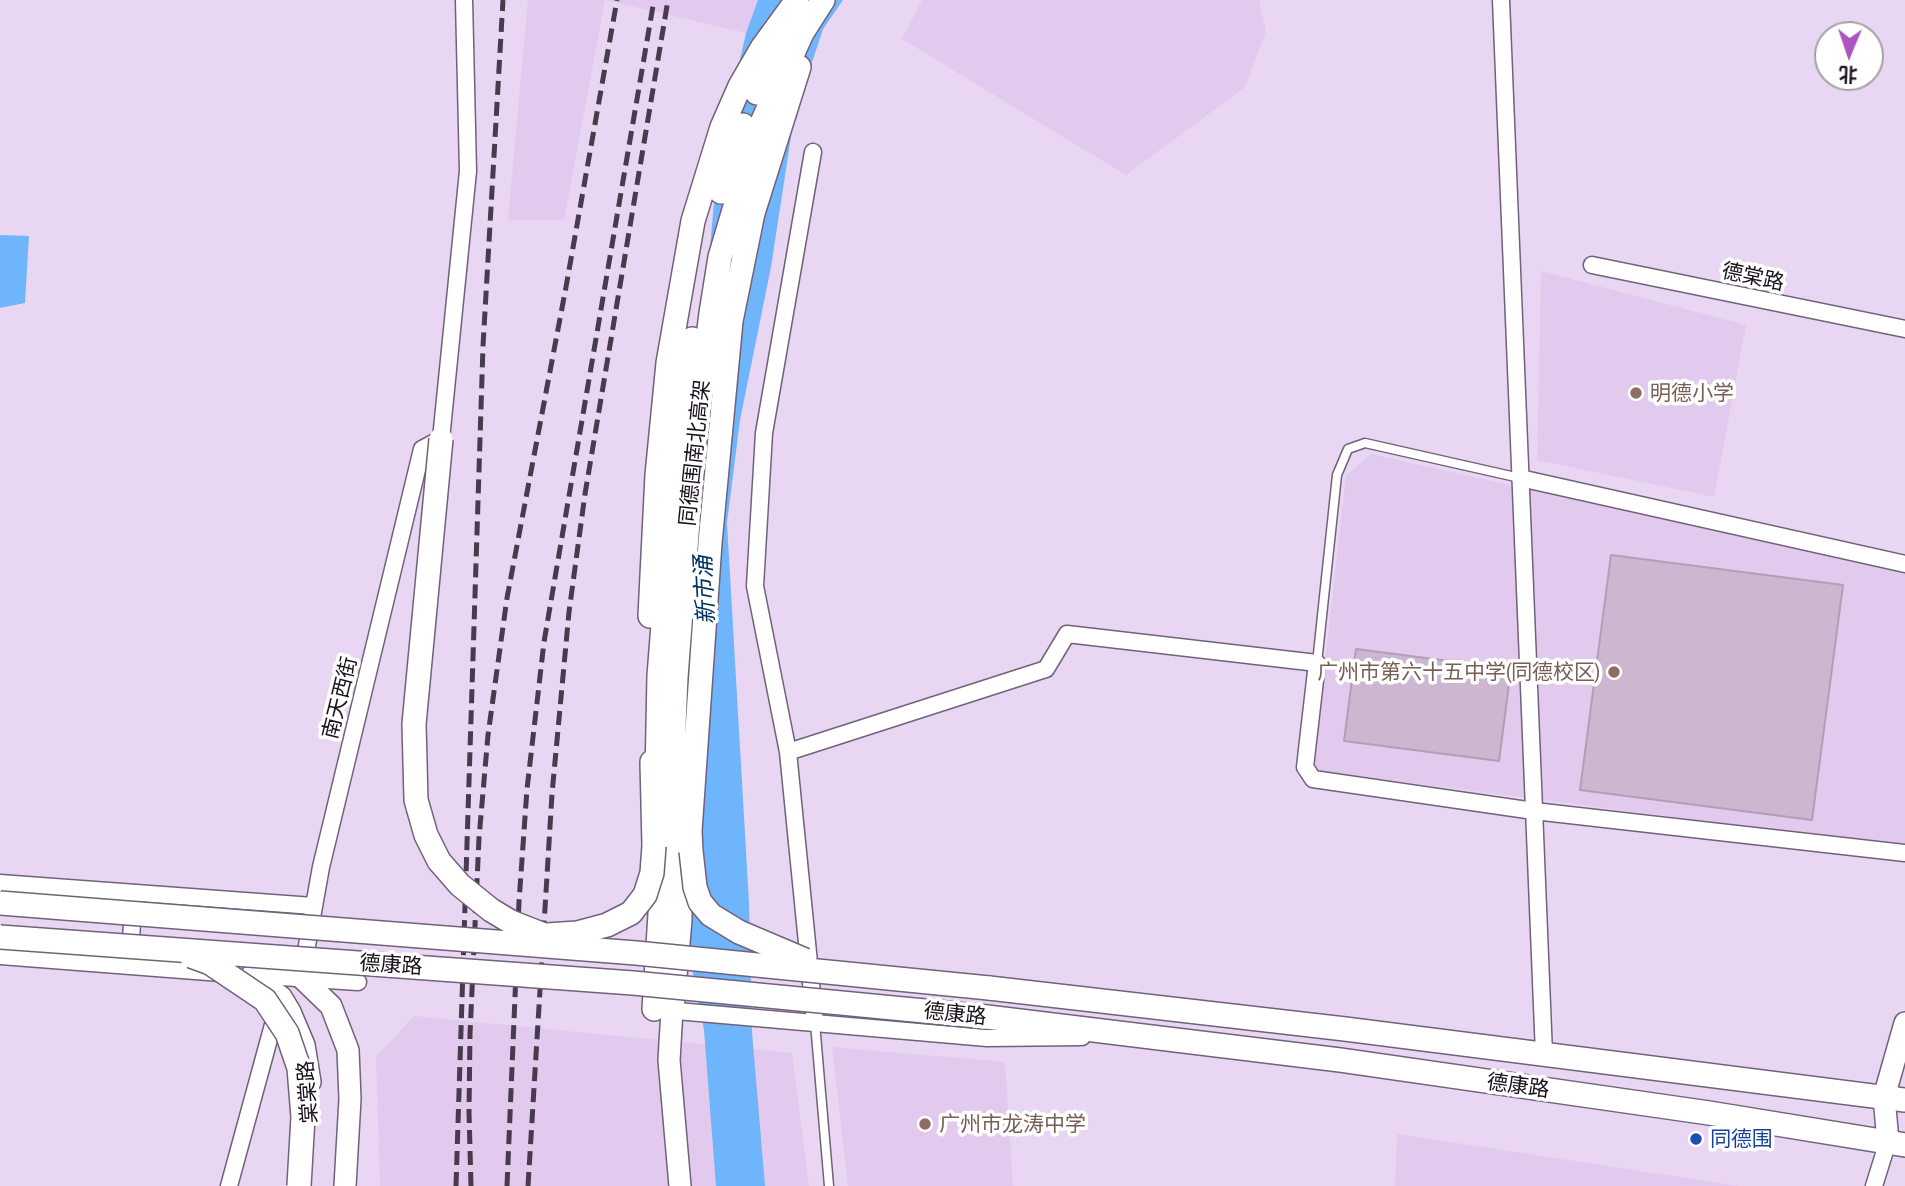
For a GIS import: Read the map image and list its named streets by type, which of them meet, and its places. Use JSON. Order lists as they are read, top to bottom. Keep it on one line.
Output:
{"streets":{"main road":["同德围南北高架","德康路"],"street":["德棠路","南天西街","棠棠路"]},"crossings":[["南天西街","棠棠路"]],"water":["新市涌"],"places":["明德小学","广州市第六十五中学(同德校区)","广州市龙涛中学","同德围"],"north":"bottom"}
